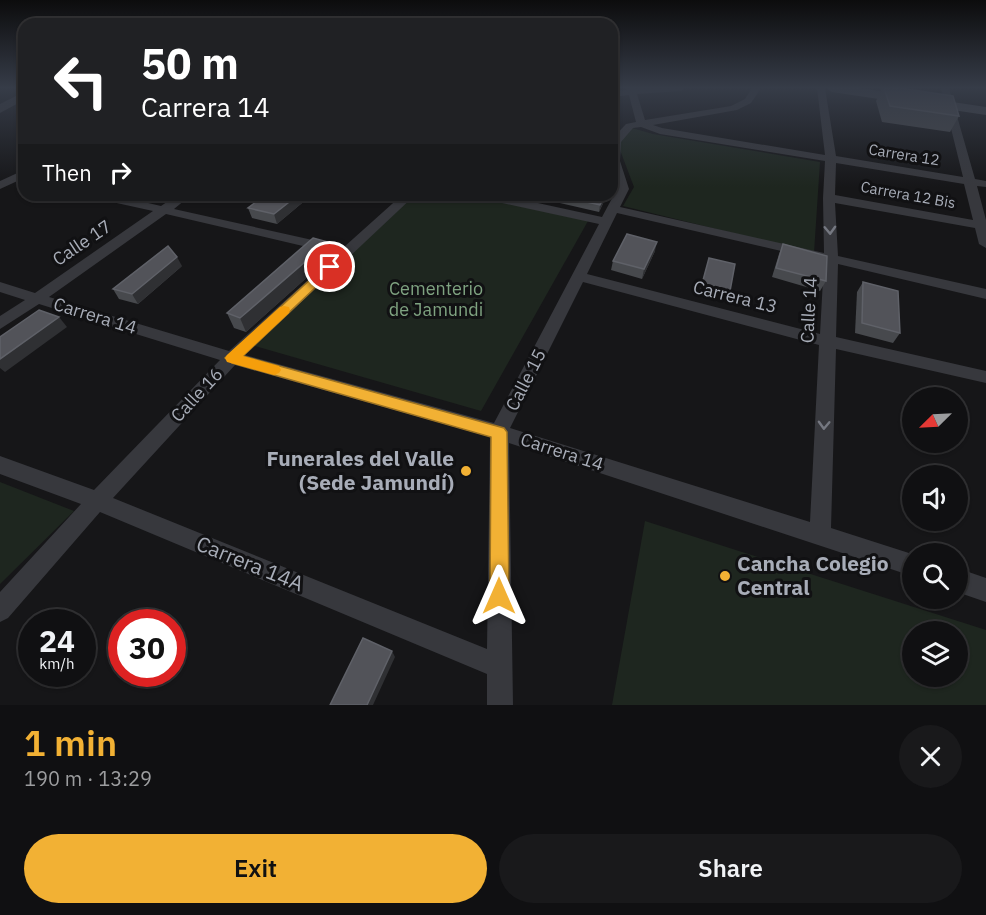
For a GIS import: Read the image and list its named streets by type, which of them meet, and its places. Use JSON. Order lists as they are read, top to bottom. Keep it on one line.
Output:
{"streets":{"street":["Carrera 12","Carrera 12 Bis","Calle 17","Carrera 13","Calle 14","Carrera 14","Calle 15","Calle 16","Carrera 14A"]},"crossings":[["Carrera 12","Calle 14"],["Carrera 12","Calle 15"],["Carrera 12 Bis","Calle 14"],["Calle 17","Carrera 14"],["Carrera 13","Calle 14"],["Carrera 13","Calle 15"],["Calle 14","Carrera 14"],["Carrera 14","Calle 15"],["Carrera 14","Calle 16"],["Calle 15","Carrera 14A"],["Calle 16","Carrera 14A"]],"one_way":["Calle 14"],"parks":["Cementerio de Jamundi"],"places":["Funerales del Valle (Sede Jamundí)","Cancha Colegio Central"],"north":"bottom left","page":{"turn":["50 m","Carrera 14"],"then":"Then","speed":"24 km/h","limit":"30","heading":["1 min","190 m · 13:29"],"buttons":["Exit","Share"]}}
